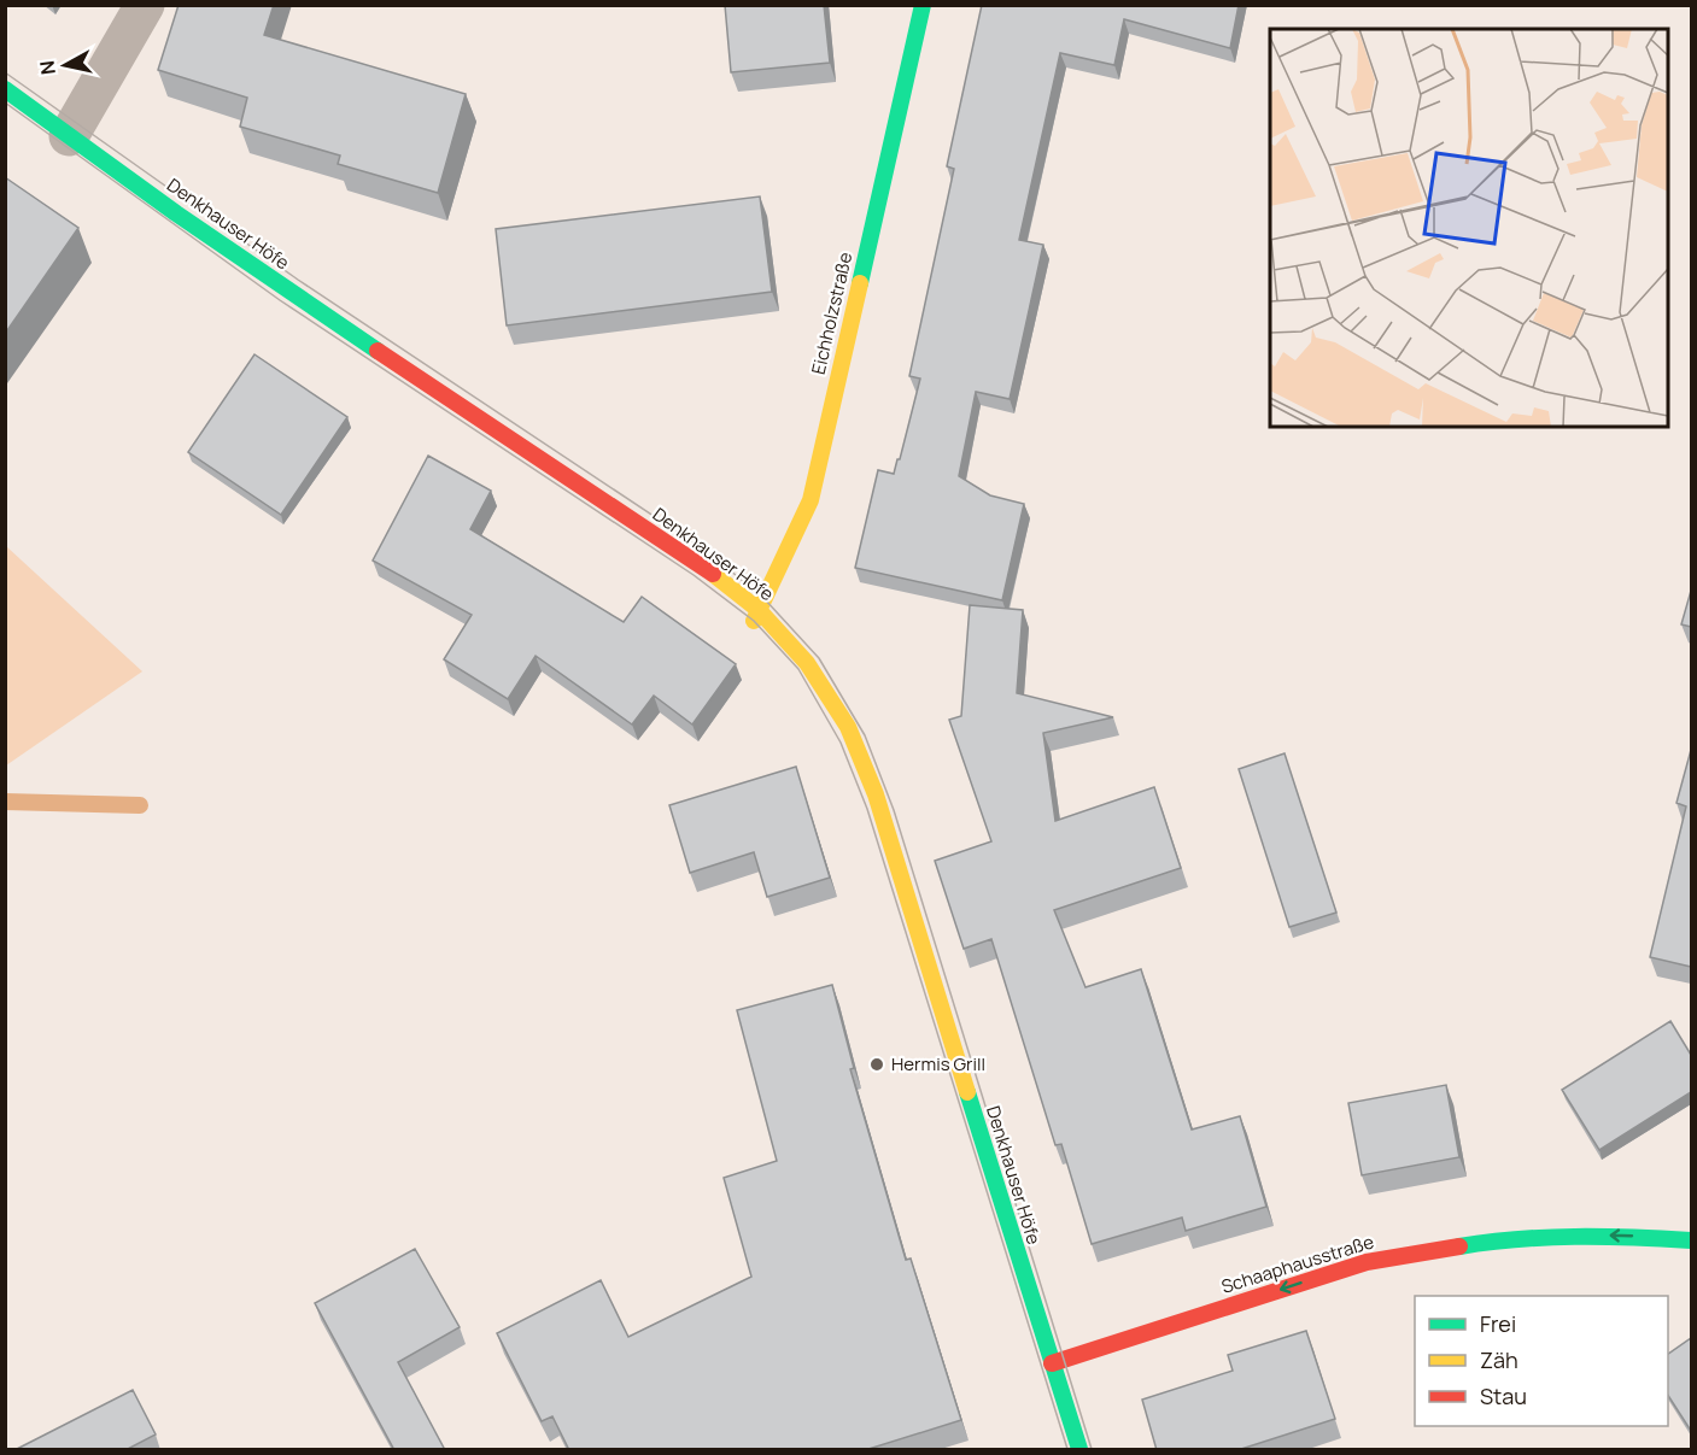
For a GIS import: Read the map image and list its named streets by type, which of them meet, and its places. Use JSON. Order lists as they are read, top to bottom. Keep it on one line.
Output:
{"streets":{"street":["Denkhauser Höfe","Eichholzstraße","Schaaphausstraße"]},"crossings":[["Denkhauser Höfe","Eichholzstraße"],["Denkhauser Höfe","Schaaphausstraße"]],"one_way":["Schaaphausstraße"],"places":["Hermis Grill"],"legend":["Frei","Zäh","Stau"],"north":"left"}
